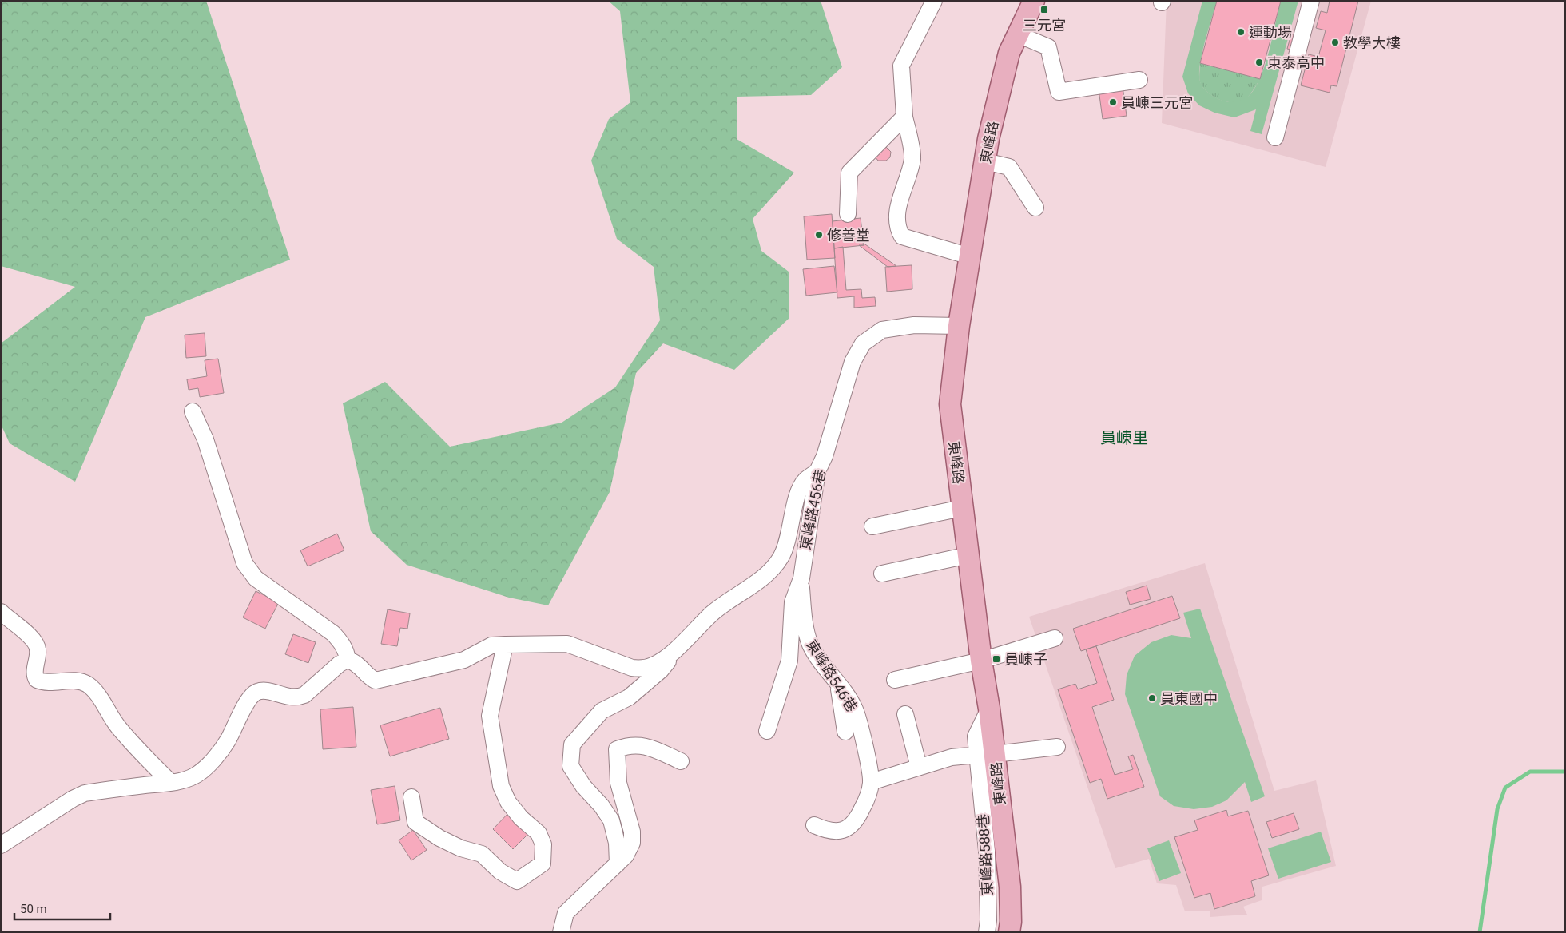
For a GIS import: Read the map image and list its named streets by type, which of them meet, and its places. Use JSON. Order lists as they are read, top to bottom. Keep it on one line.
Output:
{"streets":{"main road":["東峰路"],"street":["東峰路456巷","東峰路546巷","東峰路588巷"]},"crossings":[["東峰路","東峰路456巷"],["東峰路","東峰路588巷"],["東峰路456巷","東峰路546巷"]],"districts":["員崠里"],"places":{"transit":["三元宮","員崠子"],"other":["運動場","教學大樓","東泰高中","員崠三元宮","修善堂","員東國中"]},"scale_bar":"50 m"}
